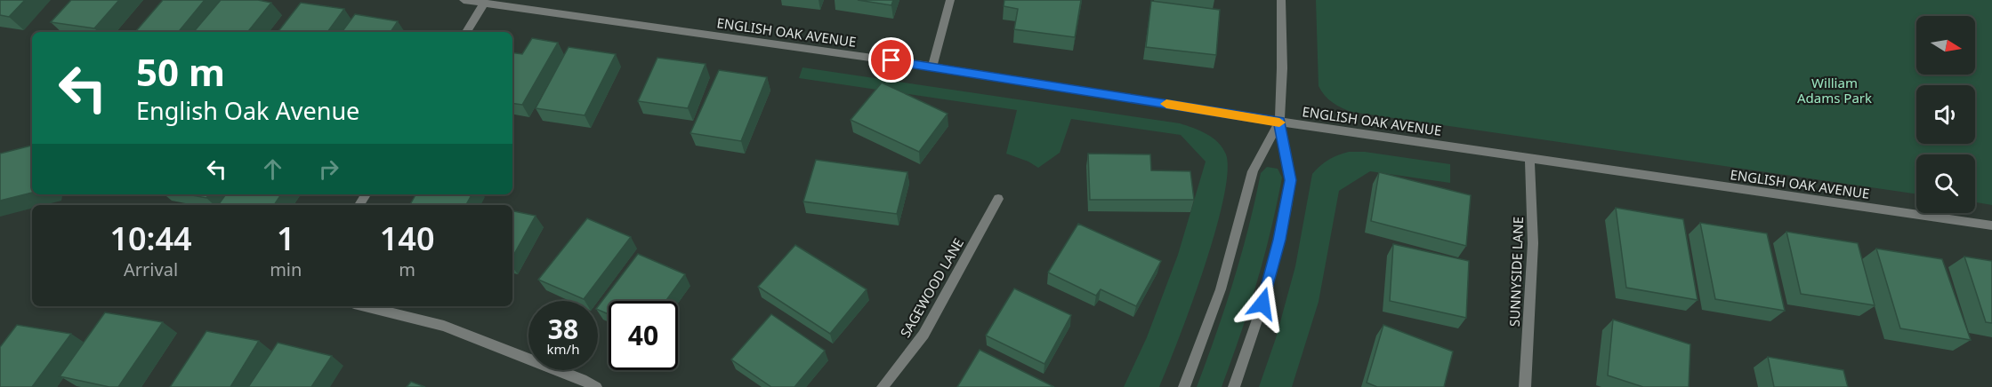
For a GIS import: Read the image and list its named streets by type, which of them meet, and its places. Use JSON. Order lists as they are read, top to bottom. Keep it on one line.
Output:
{"streets":{"street":["ENGLISH OAK AVENUE","SUNNYSIDE LANE","SAGEWOOD LANE"]},"crossings":[["ENGLISH OAK AVENUE","SUNNYSIDE LANE"]],"parks":["William Adams Park"],"north":"right","page":{"turn":["50 m","English Oak Avenue"],"eta":["10:44","Arrival","1","min","140","m"],"speed":"38 km/h","limit":"40"}}
